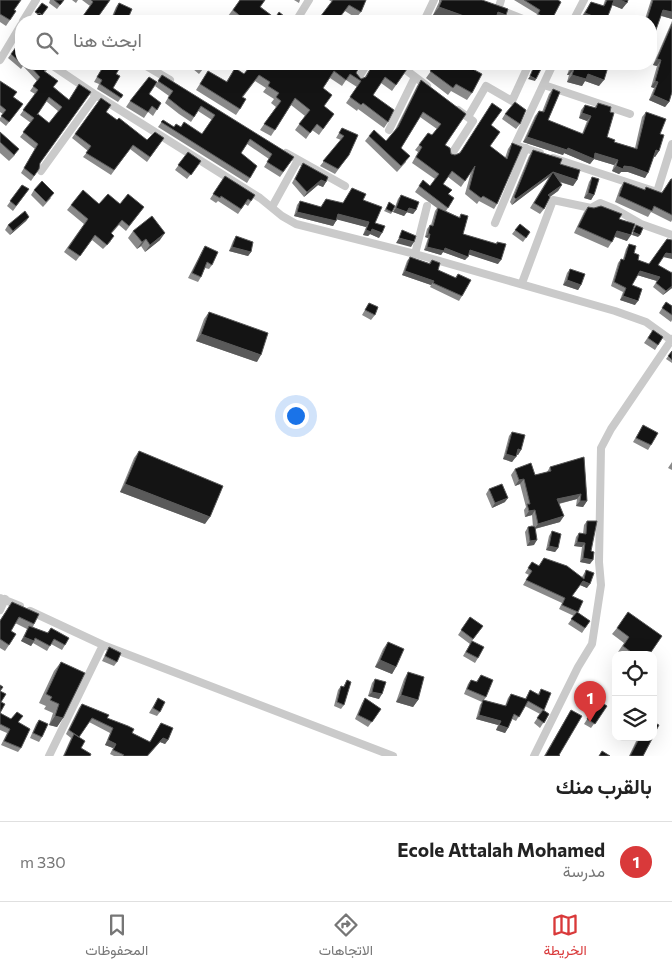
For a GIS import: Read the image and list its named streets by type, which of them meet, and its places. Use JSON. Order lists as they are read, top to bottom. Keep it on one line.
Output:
{"page":{"search":"ابحث هنا","pins":"1","heading":"بالقرب منك","list":[{"mark":"1","name":"Ecole Attalah Mohamed","note":"مدرسة","value":"330 m"}],"nav":["الخريطة","الاتجاهات","المحفوظات"]}}
